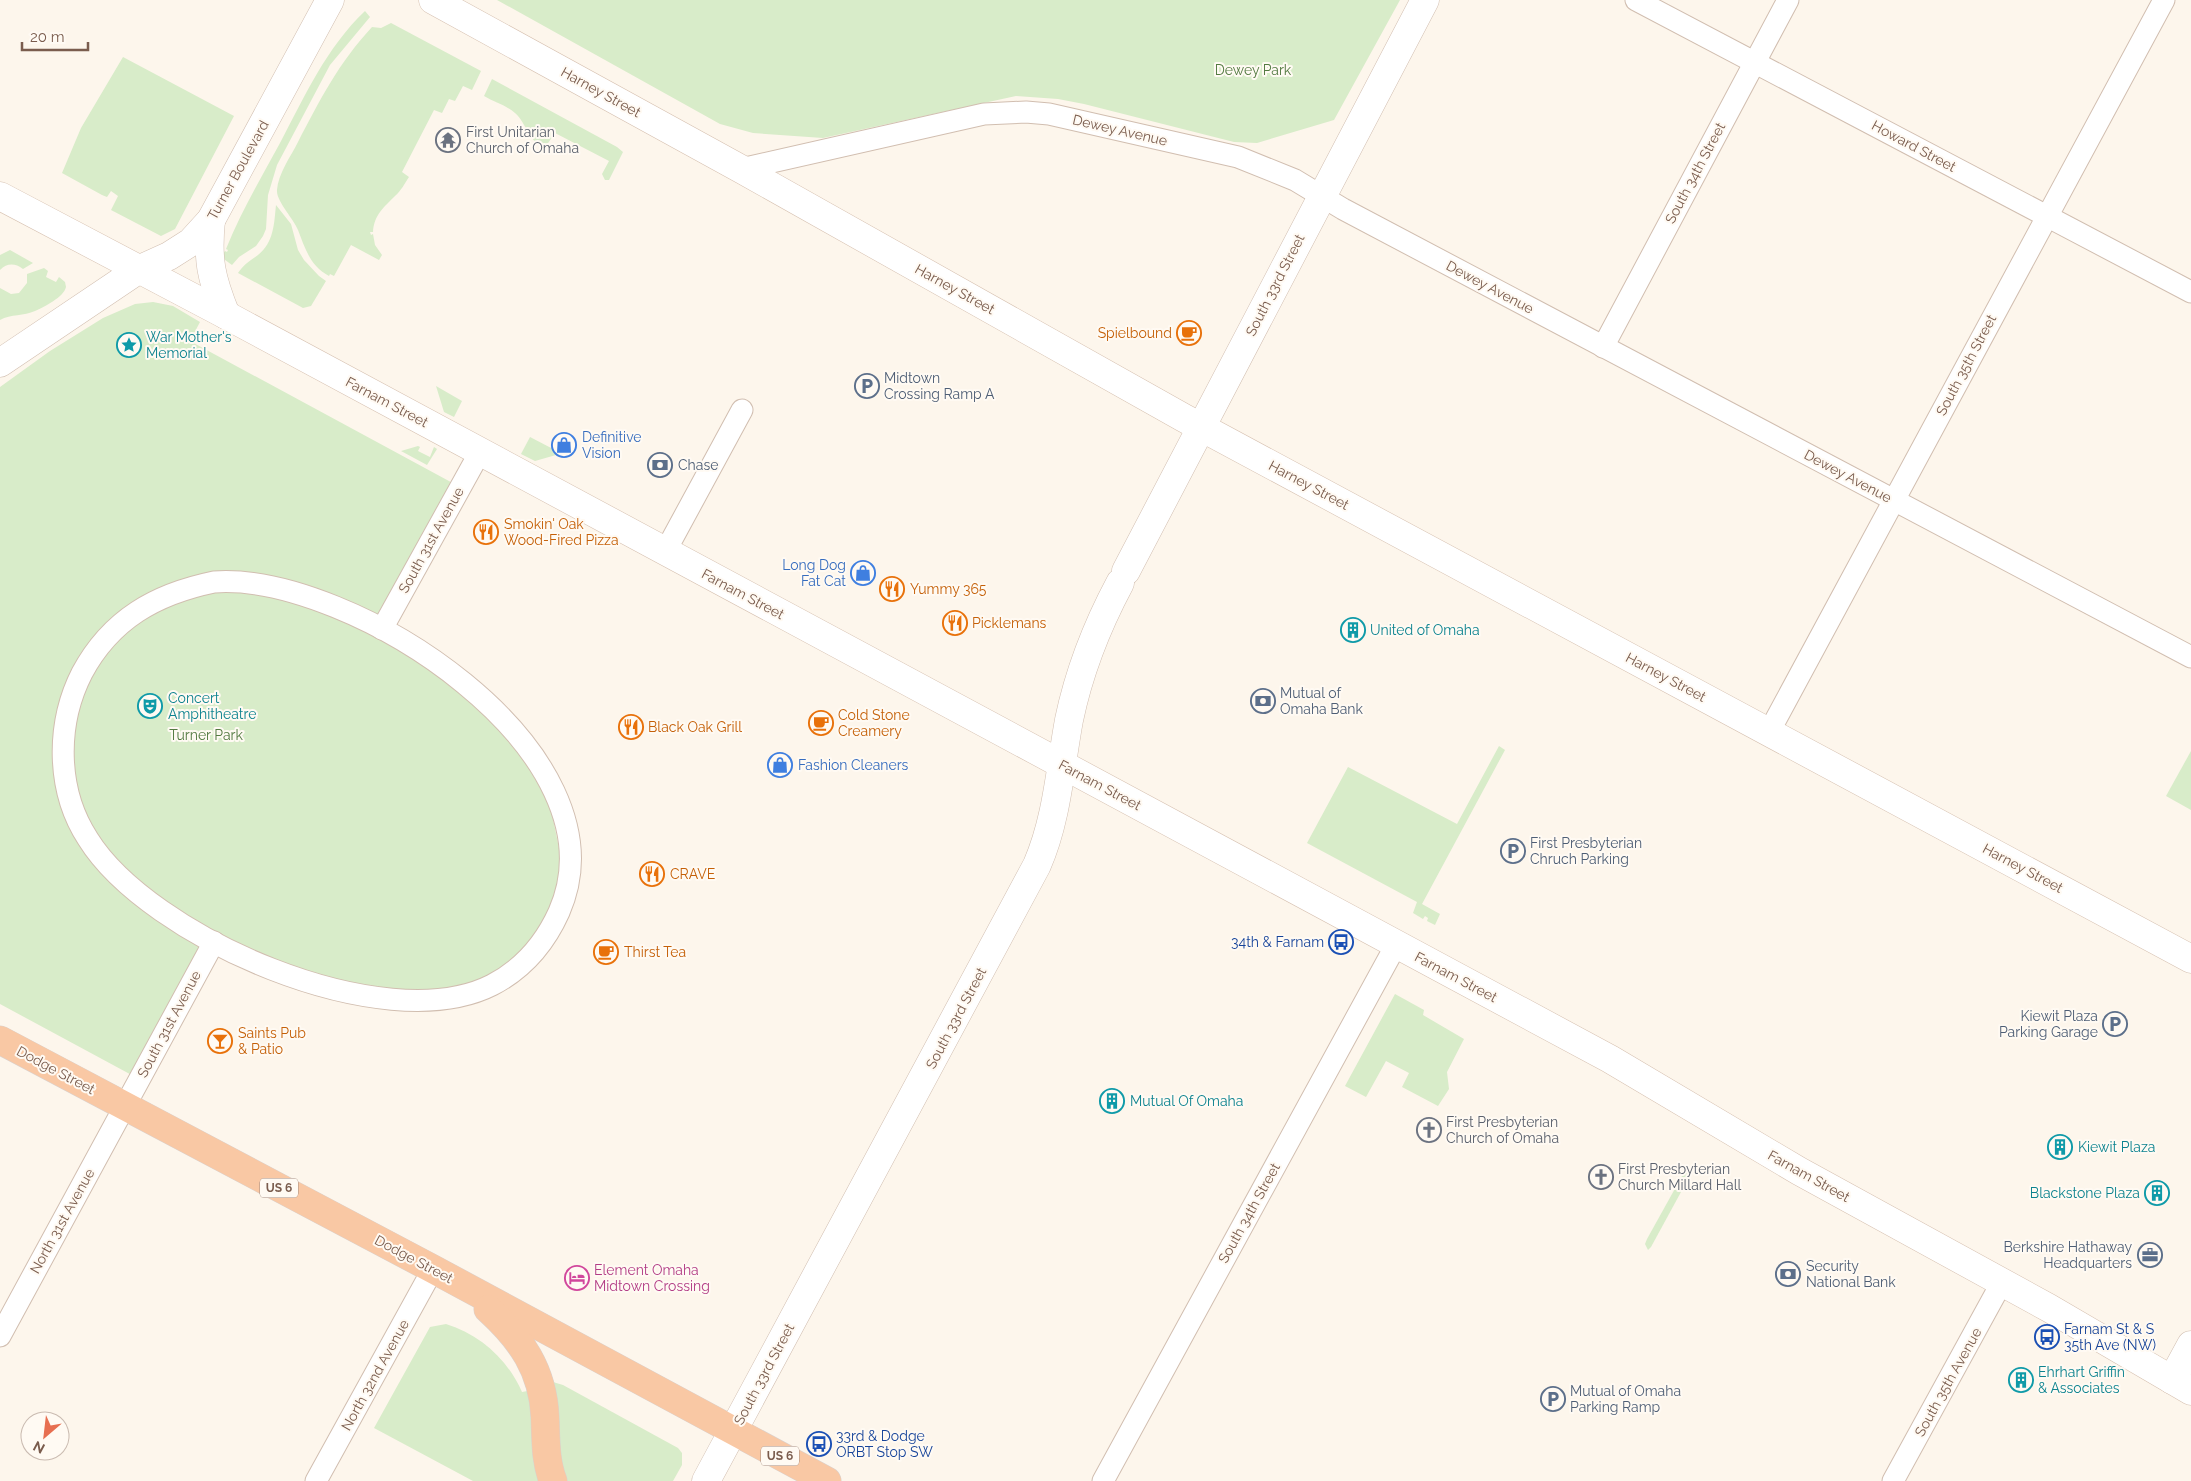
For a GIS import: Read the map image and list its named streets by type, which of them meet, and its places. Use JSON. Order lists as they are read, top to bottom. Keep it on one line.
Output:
{"streets":{"highway":["Dodge Street","US 6"],"main road":["Harney Street","Turner Boulevard","South 33rd Street","Farnam Street"],"street":["Dewey Avenue","Howard Street","South 34th Street","South 35th Street","South 31st Avenue","North 31st Avenue","North 32nd Avenue","South 35th Avenue"]},"crossings":[["Harney Street","Dewey Avenue"],["Harney Street","South 33rd Street"],["Harney Street","South 35th Street"],["Dewey Avenue","South 34th Street"],["Dewey Avenue","South 33rd Street"],["Dewey Avenue","South 35th Street"],["Howard Street","South 34th Street"],["Howard Street","South 35th Street"],["Turner Boulevard","Farnam Street"],["South 34th Street","Farnam Street"],["South 33rd Street","Farnam Street"],["South 33rd Street","Dodge Street"],["Farnam Street","South 31st Avenue"],["Farnam Street","South 35th Avenue"],["South 31st Avenue","Dodge Street"],["South 31st Avenue","North 31st Avenue"],["Dodge Street","North 31st Avenue"],["Dodge Street","North 32nd Avenue"]],"parks":["Dewey Park","Turner Park"],"places":{"temple":["First Unitarian Church of Omaha"],"cafe":["Spielbound","Cold Stone Creamery","Thirst Tea"],"place":["War Mother's Memorial"],"parking":["Midtown Crossing Ramp A","First Presbyterian Chruch Parking","Kiewit Plaza Parking Garage","Mutual of Omaha Parking Ramp"],"shop":["Definitive Vision","Long Dog Fat Cat","Fashion Cleaners"],"bank":["Chase","Mutual of Omaha Bank","Security National Bank"],"restaurant":["Smokin' Oak Wood-Fired Pizza","Yummy 365","Picklemans","Black Oak Grill","CRAVE"],"building":["United of Omaha","Mutual Of Omaha","Kiewit Plaza","Blackstone Plaza","Ehrhart Griffin & Associates"],"theatre":["Concert Amphitheatre"],"bus stop":["34th & Farnam","Farnam St & S 35th Ave (NW)","33rd & Dodge ORBT Stop SW"],"bar":["Saints Pub & Patio"],"church":["First Presbyterian Church of Omaha","First Presbyterian Church Millard Hall"],"office":["Berkshire Hathaway Headquarters"],"hotel":["Element Omaha Midtown Crossing"]},"scale_bar":"20 m","north":"bottom left"}
